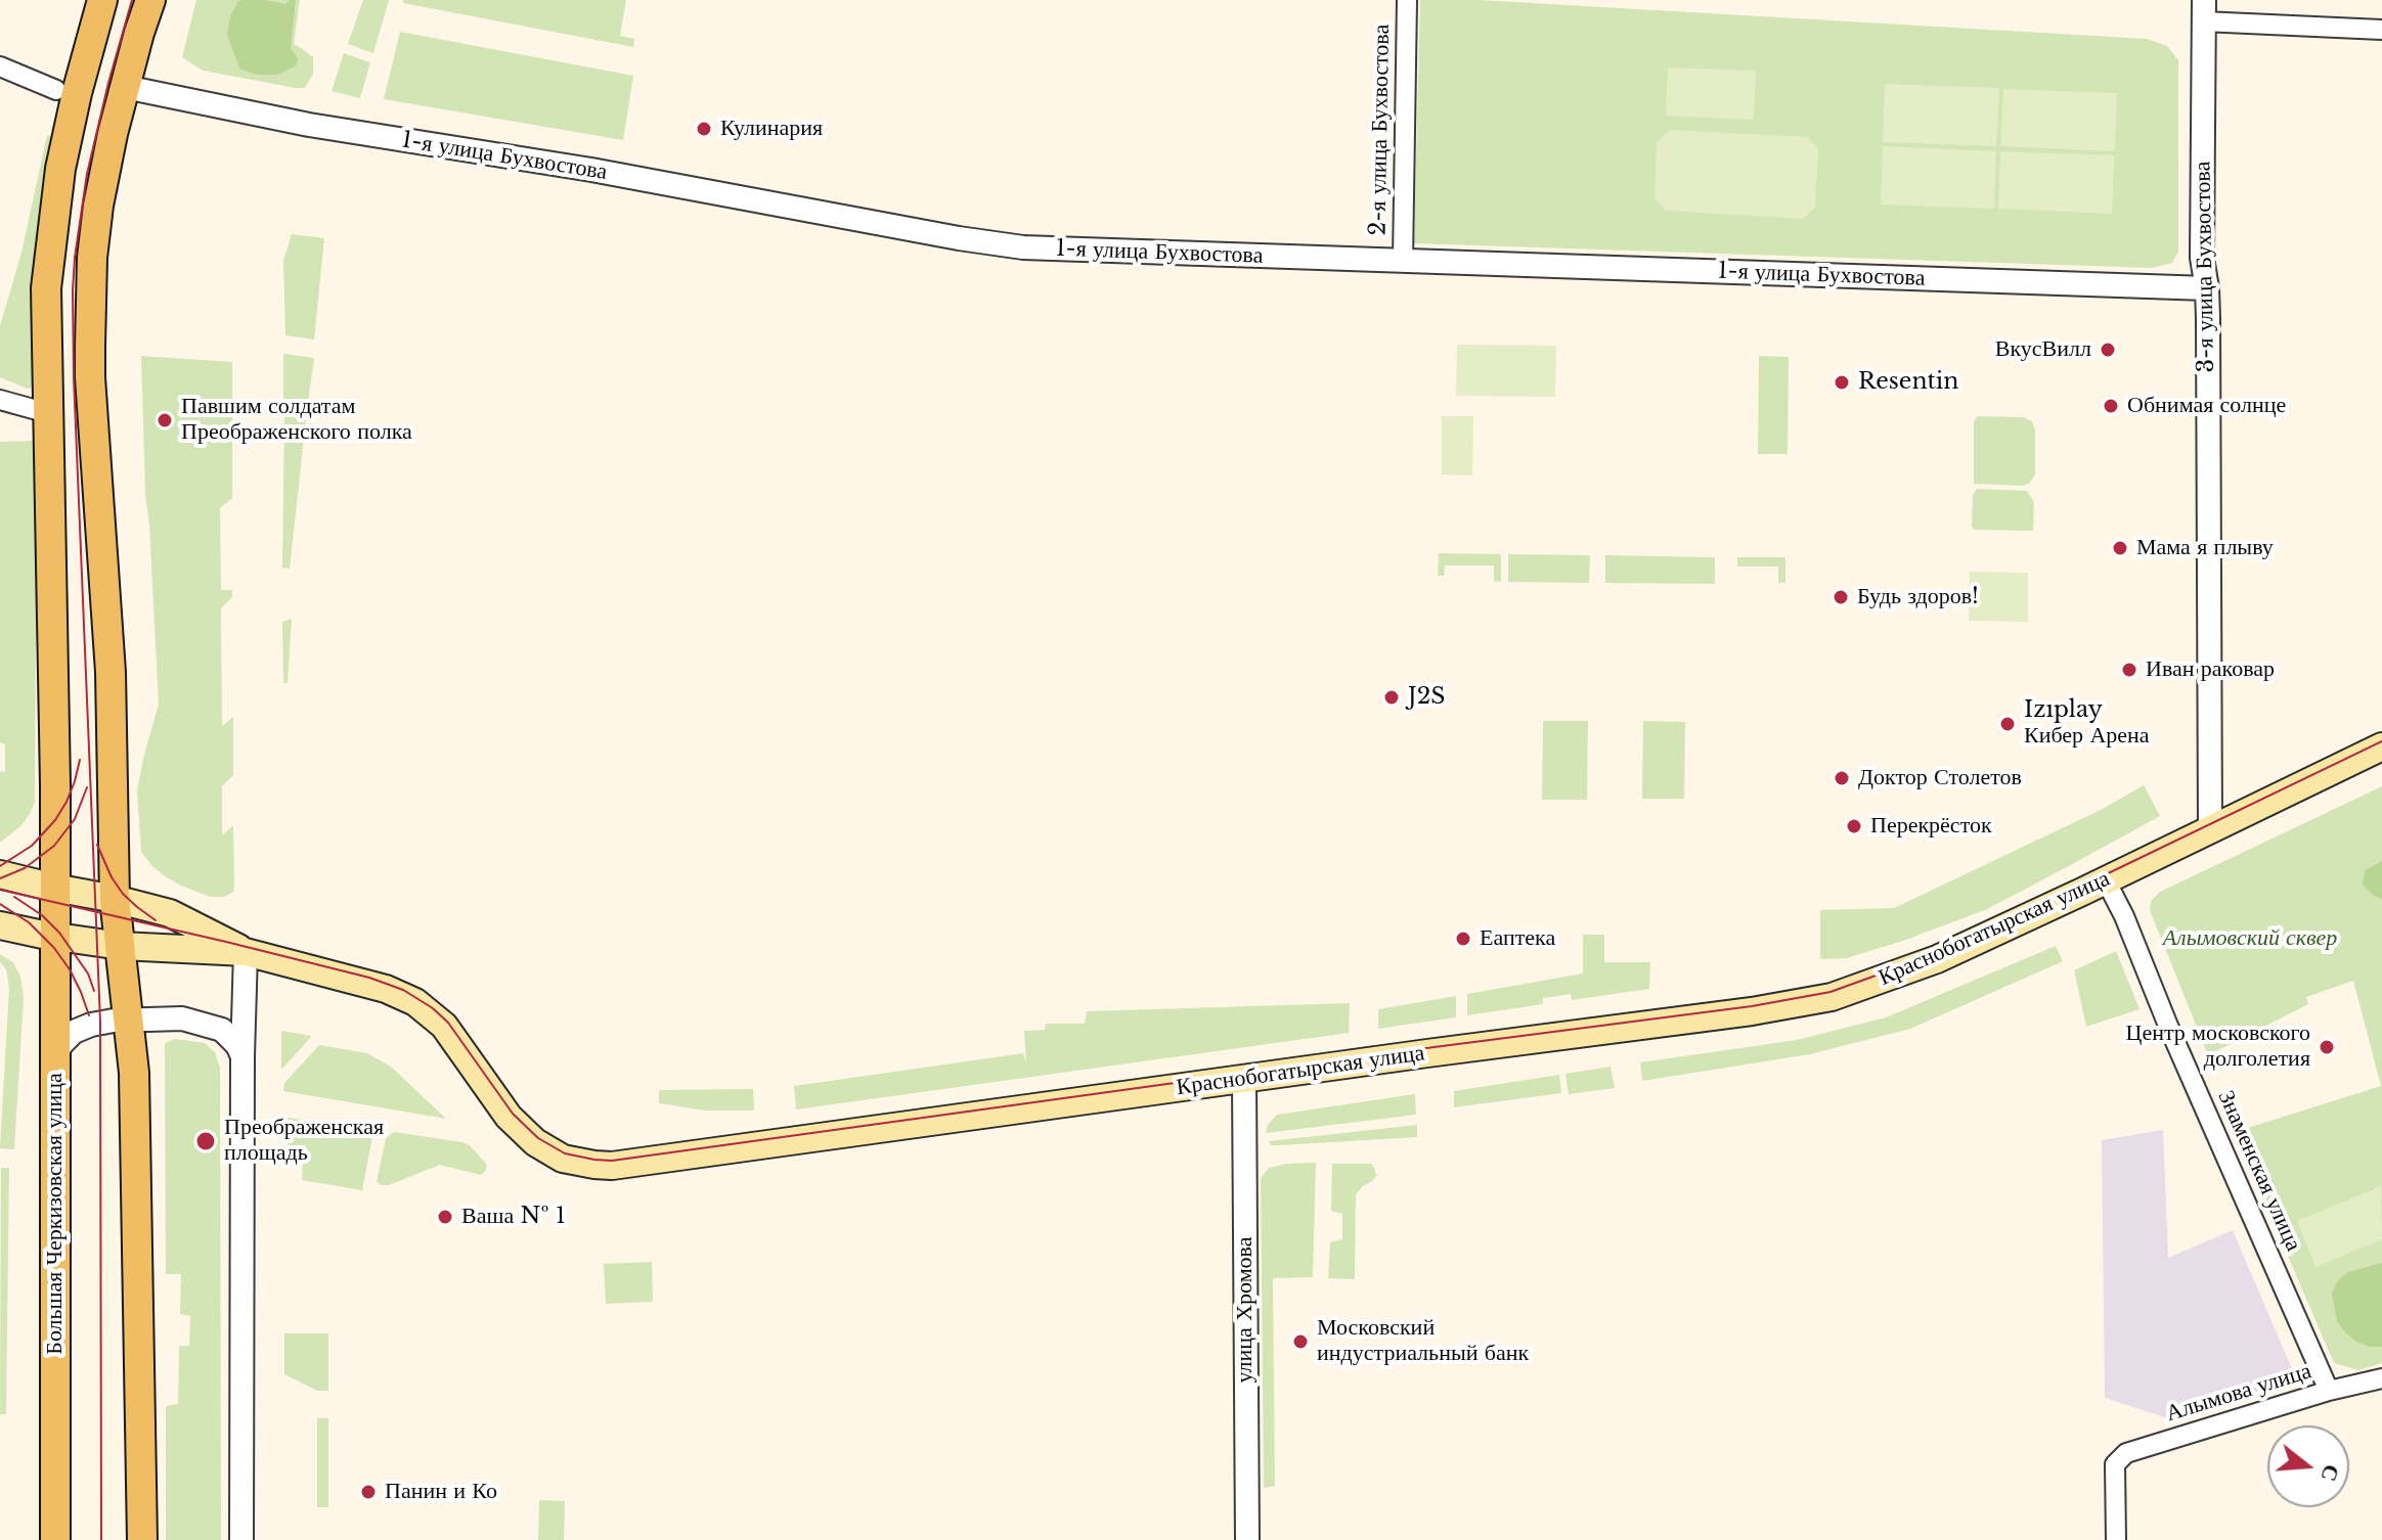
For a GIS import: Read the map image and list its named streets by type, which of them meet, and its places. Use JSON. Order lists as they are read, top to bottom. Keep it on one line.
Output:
{"streets":{"main road":["Краснобогатырская улица","Большая Черкизовская улица"],"street":["2-я улица Бухвостова","1-я улица Бухвостова","3-я улица Бухвостова","Знаменская улица","улица Хромова","Алымова улица"]},"crossings":[["2-я улица Бухвостова","1-я улица Бухвостова"],["1-я улица Бухвостова","3-я улица Бухвостова"],["3-я улица Бухвостова","Краснобогатырская улица"],["Краснобогатырская улица","Знаменская улица"],["Краснобогатырская улица","Большая Черкизовская улица"],["Краснобогатырская улица","улица Хромова"],["Знаменская улица","Алымова улица"]],"parks":["Алымовский сквер"],"places":["Кулинария","ВкусВилл","Resentin","Обнимая солнце","Павшим солдатам Преображенского полка","Мама я плыву","Будь здоров!","Иван раковар","J2S","Izıplay Кибер Арена","Доктор Столетов","Перекрёсток","Еаптека","Центр московского долголетия","Преображенская площадь","Ваша № 1","Московский индустриальный банк","Панин и Ко"],"north":"right"}
